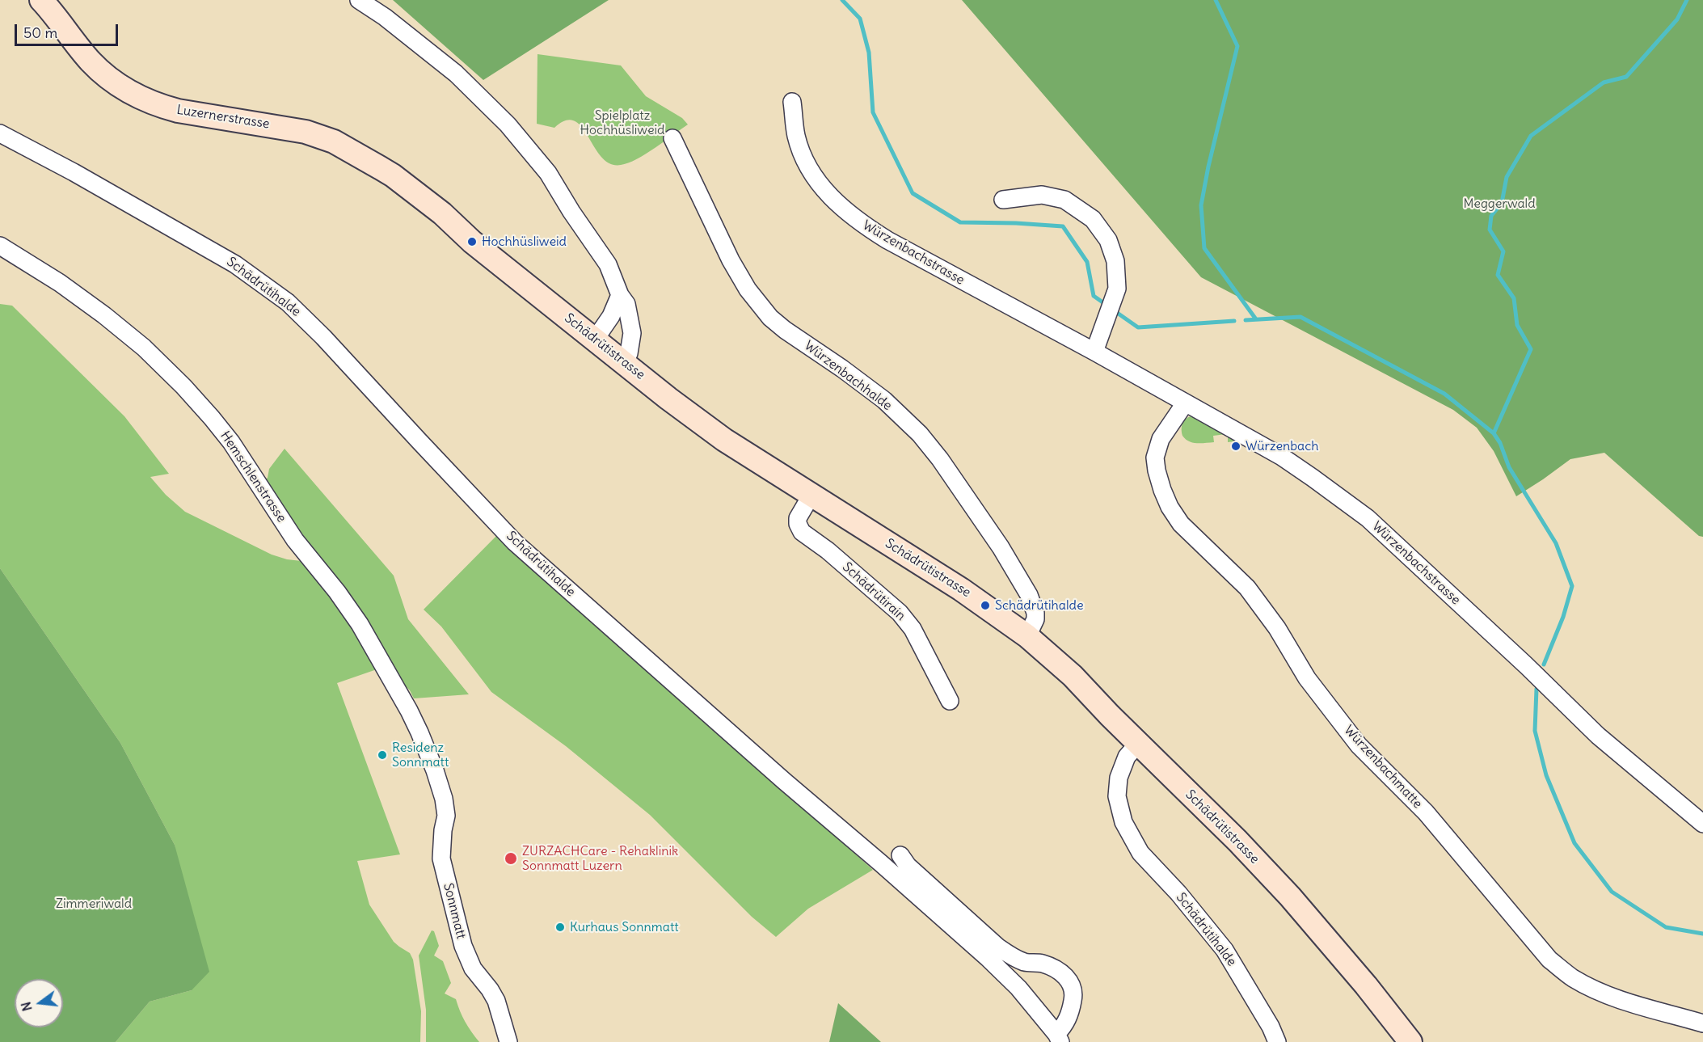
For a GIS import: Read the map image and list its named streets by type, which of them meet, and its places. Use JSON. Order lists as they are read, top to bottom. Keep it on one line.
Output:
{"streets":{"main road":["Luzernerstrasse","Schädrütistrasse"],"street":["Würzenbachstrasse","Schädrütihalde","Würzenbachhalde","Hemschlenstrasse","Schädrütirain","Würzenbachmatte","Sonnmatt"]},"crossings":[["Luzernerstrasse","Schädrütistrasse"],["Würzenbachstrasse","Würzenbachmatte"],["Schädrütihalde","Schädrütistrasse"],["Schädrütistrasse","Würzenbachhalde"],["Schädrütistrasse","Schädrütirain"],["Hemschlenstrasse","Sonnmatt"]],"parks":["Spielplatz Hochhüsliweid","Meggerwald","Zimmeriwald"],"places":["Hochhüsliweid","Würzenbach","Schädrütihalde","Residenz Sonnmatt","ZURZACHCare - Rehaklinik Sonnmatt Luzern","Kurhaus Sonnmatt"],"scale_bar":"50 m","north":"left"}
